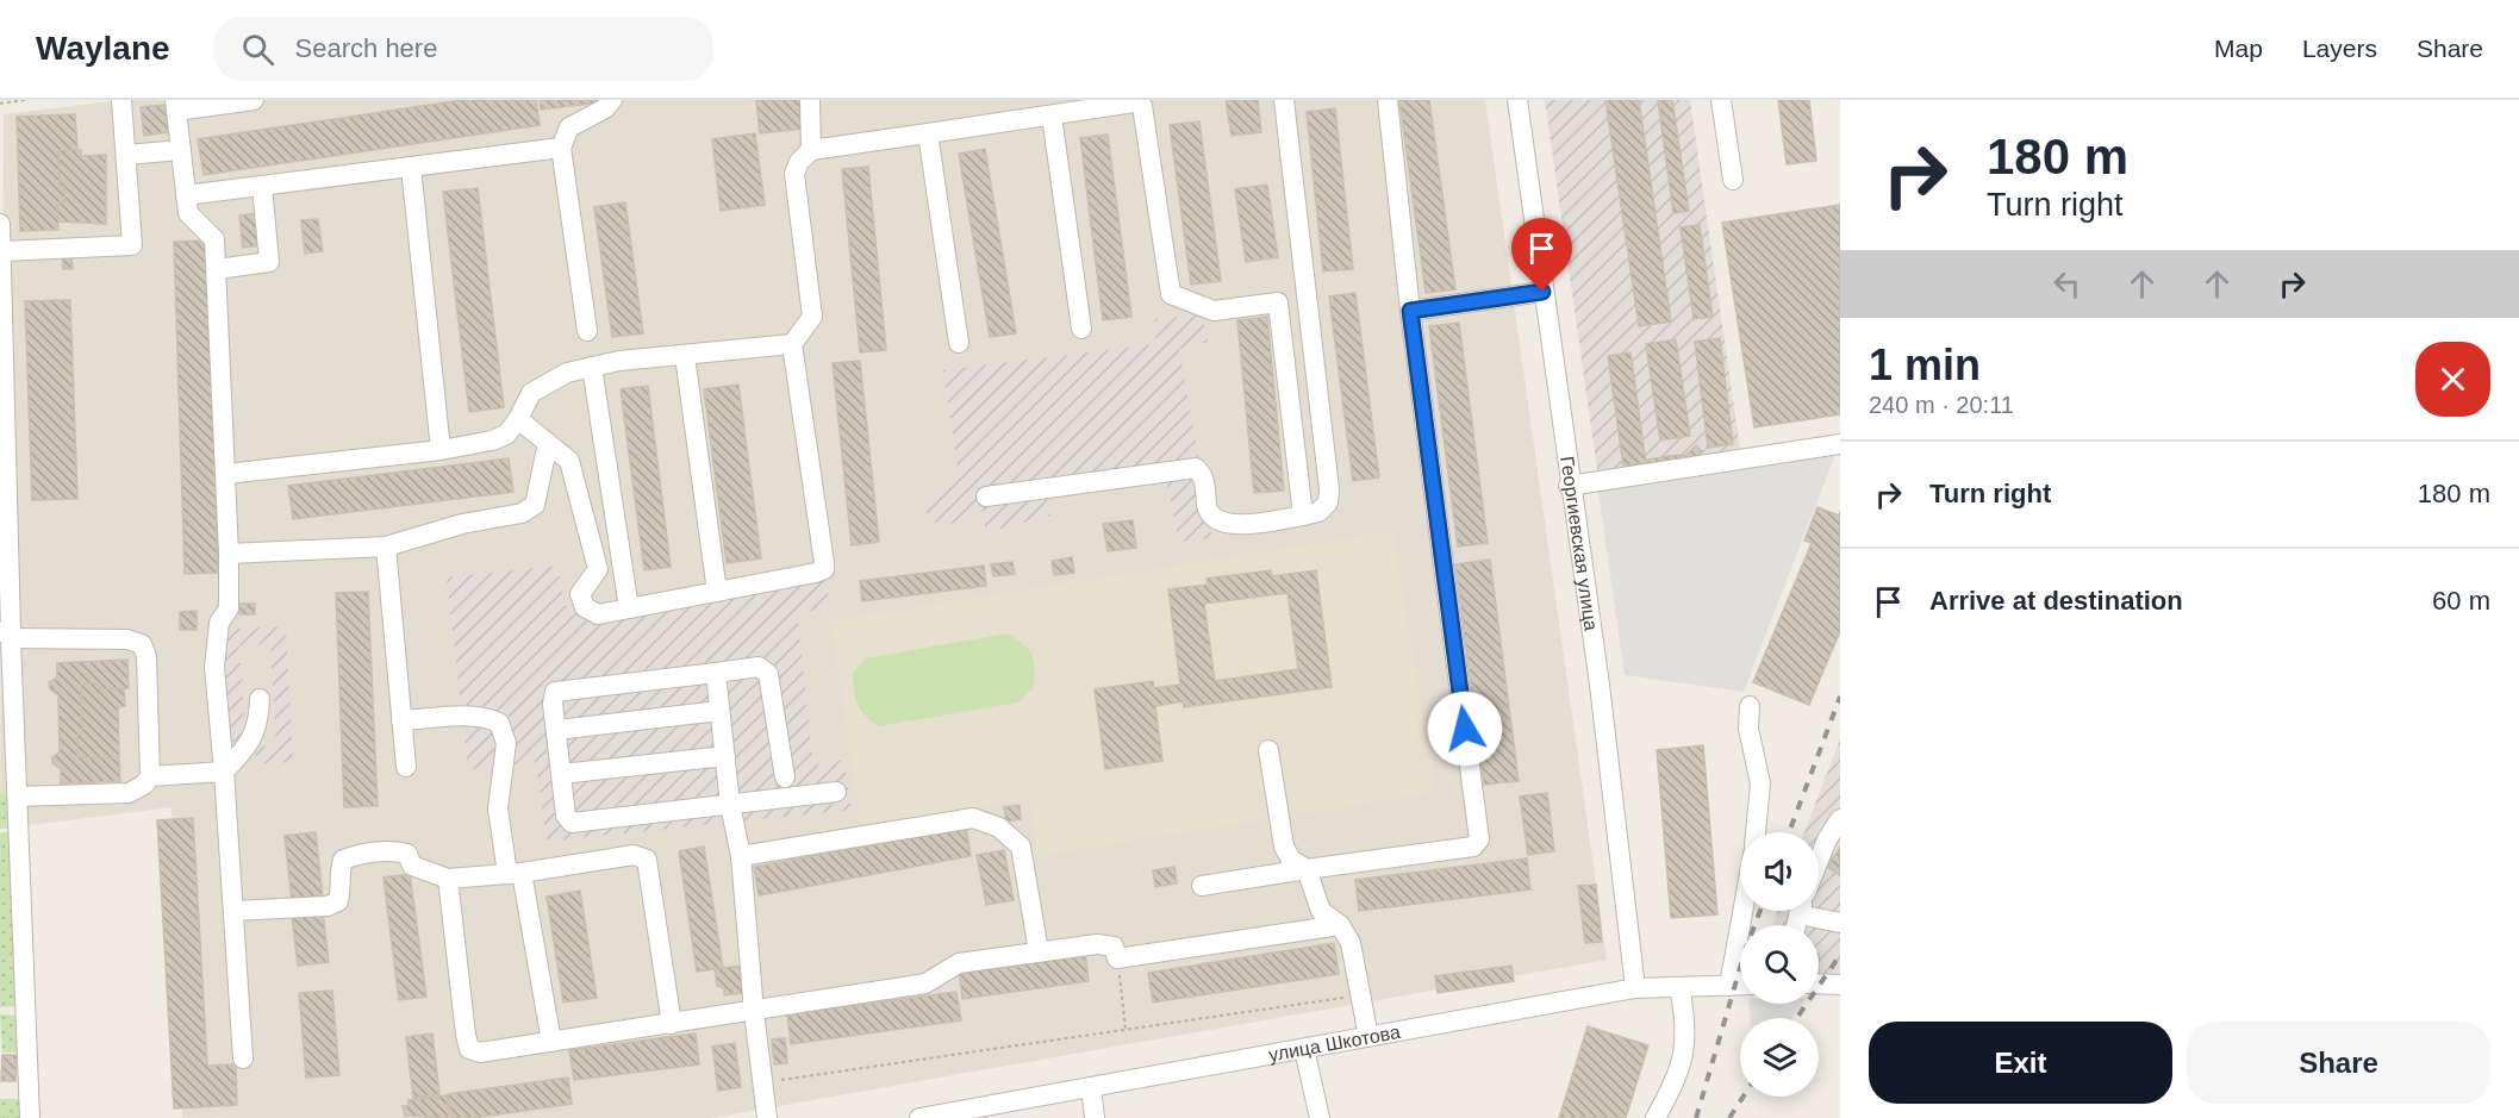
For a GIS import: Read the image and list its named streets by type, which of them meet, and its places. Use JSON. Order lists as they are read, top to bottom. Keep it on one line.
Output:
{"streets":{"street":["Георгиевская улица","улица Шкотова"]},"crossings":[["Георгиевская улица","улица Шкотова"]],"page":{"header":"Waylane","search":"Search here","nav":["Map","Layers","Share"],"turn":["180 m","Turn right"],"heading":["1 min","240 m · 20:11"],"list":[{"name":"Turn right","value":"180 m"},{"name":"Arrive at destination","value":"60 m"}],"buttons":["Exit","Share"]}}
